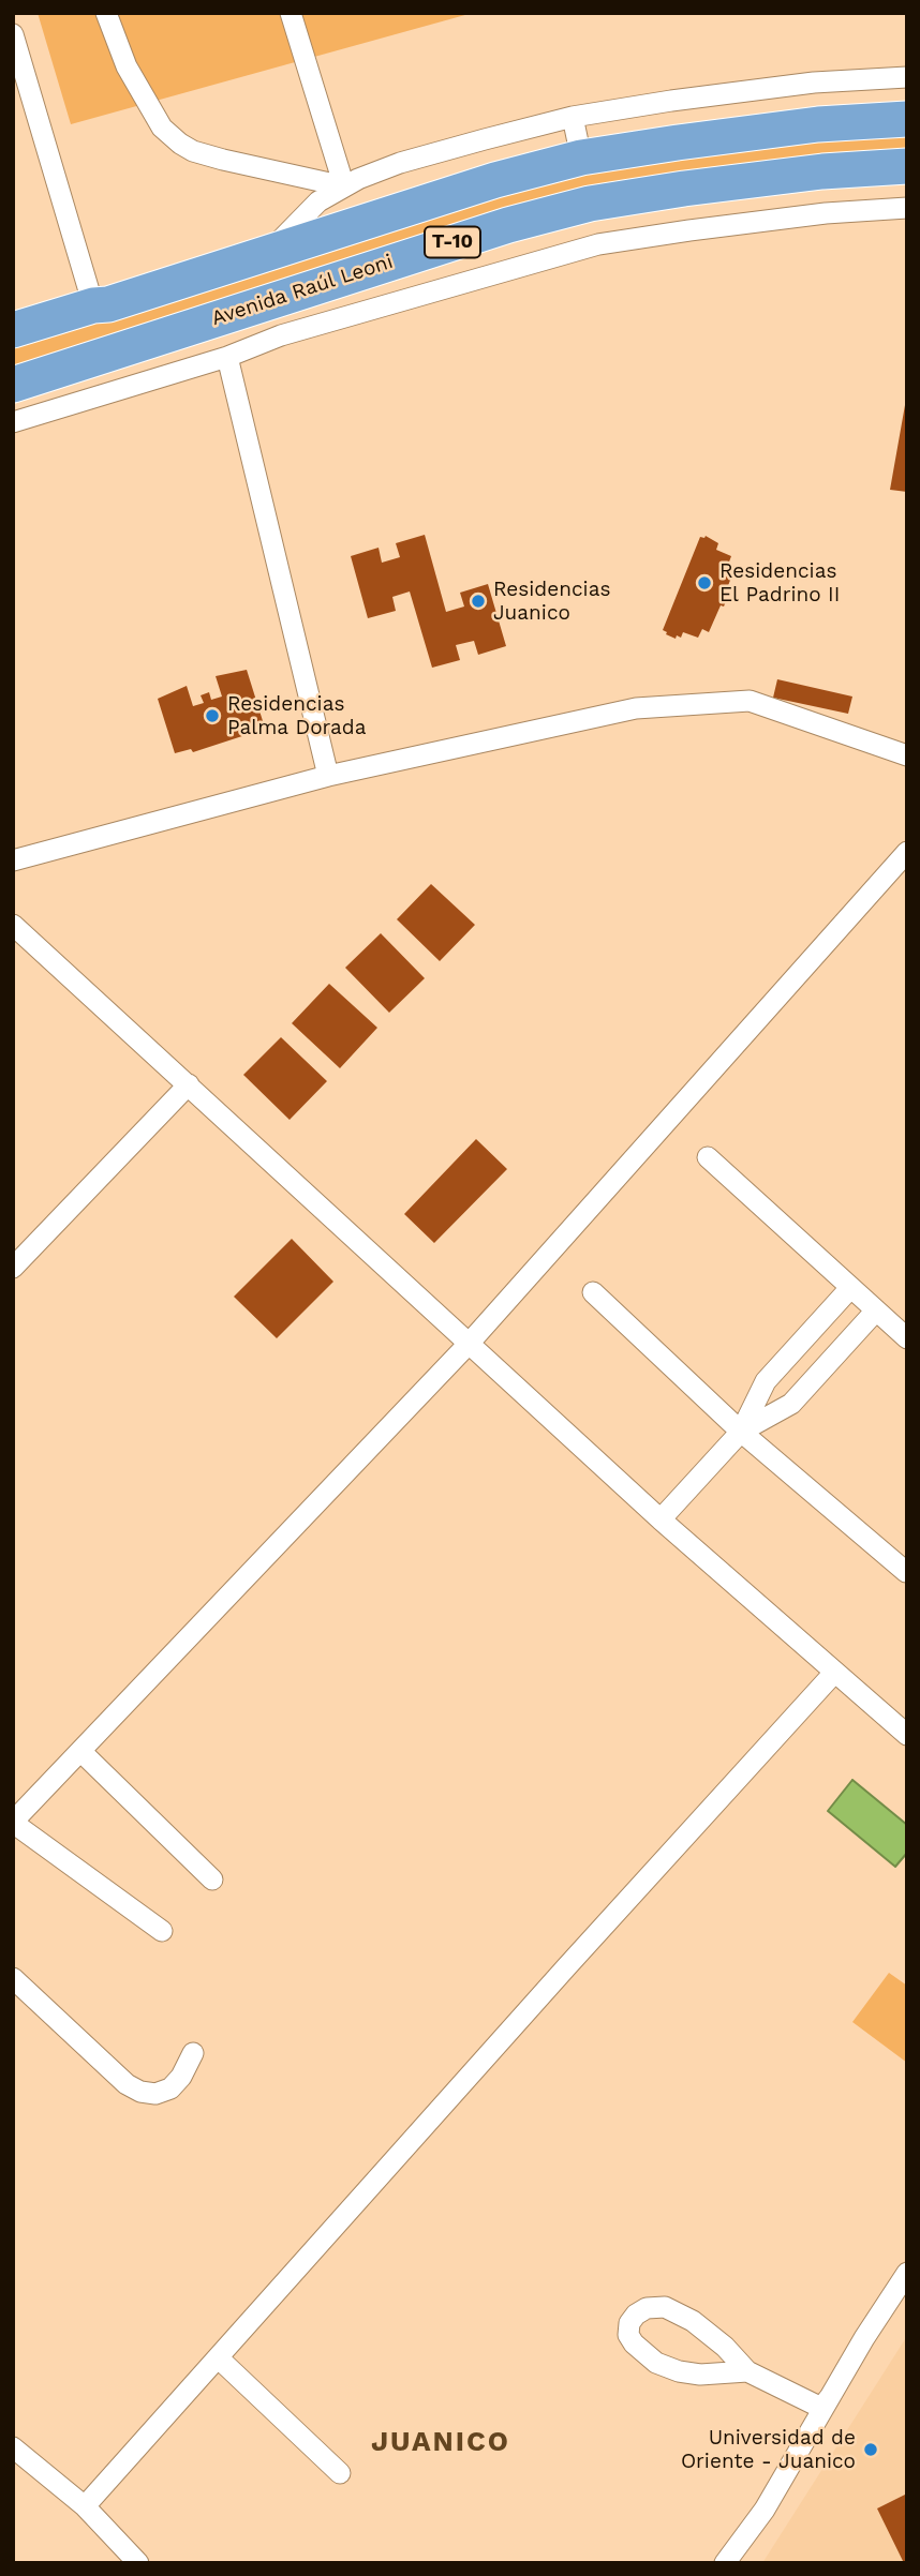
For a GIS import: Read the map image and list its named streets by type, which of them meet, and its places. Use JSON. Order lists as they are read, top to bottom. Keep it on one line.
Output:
{"streets":{"highway":["T-10","Avenida Raúl Leoni"]},"districts":["JUANICO"],"places":["Residencias El Padrino II","Residencias Juanico","Residencias Palma Dorada","Universidad de Oriente - Juanico"]}
